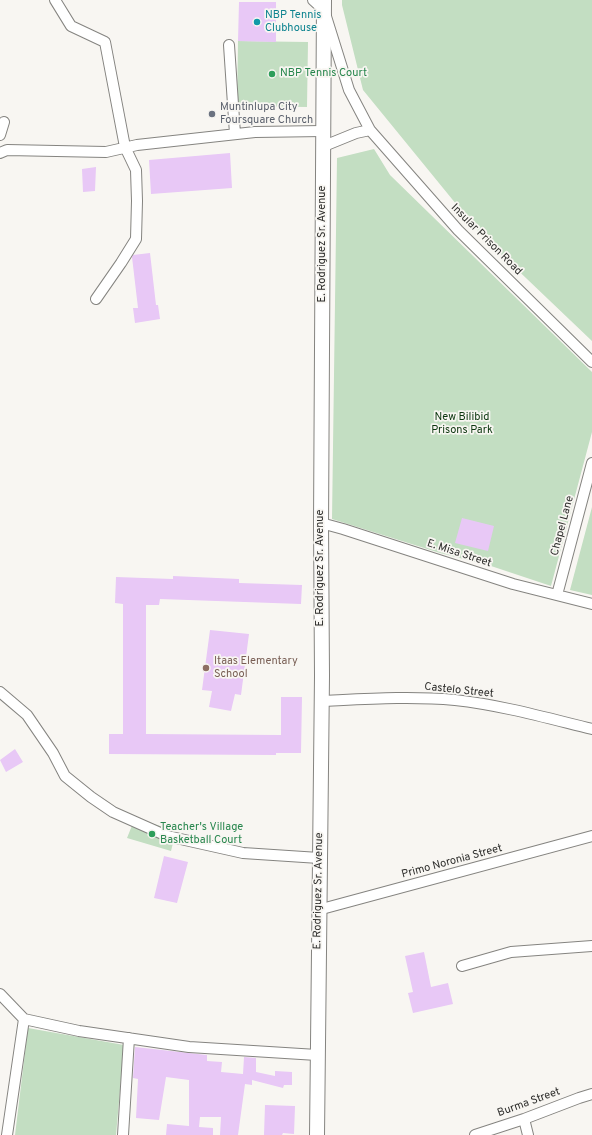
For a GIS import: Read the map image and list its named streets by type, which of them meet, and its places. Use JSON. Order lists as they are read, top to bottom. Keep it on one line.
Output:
{"streets":{"street":["Insular Prison Road","E. Rodriguez Sr. Avenue","Chapel Lane","E. Misa Street","Castelo Street","Primo Noronia Street","Burma Street"]},"crossings":[["Insular Prison Road","E. Rodriguez Sr. Avenue"],["E. Rodriguez Sr. Avenue","E. Misa Street"],["E. Rodriguez Sr. Avenue","Castelo Street"],["E. Rodriguez Sr. Avenue","Primo Noronia Street"],["Chapel Lane","E. Misa Street"]],"parks":["New Bilibid Prisons Park"],"places":["NBP Tennis Clubhouse","NBP Tennis Court","Muntinlupa City Foursquare Church","Itaas Elementary School","Teacher's Village Basketball Court"]}
